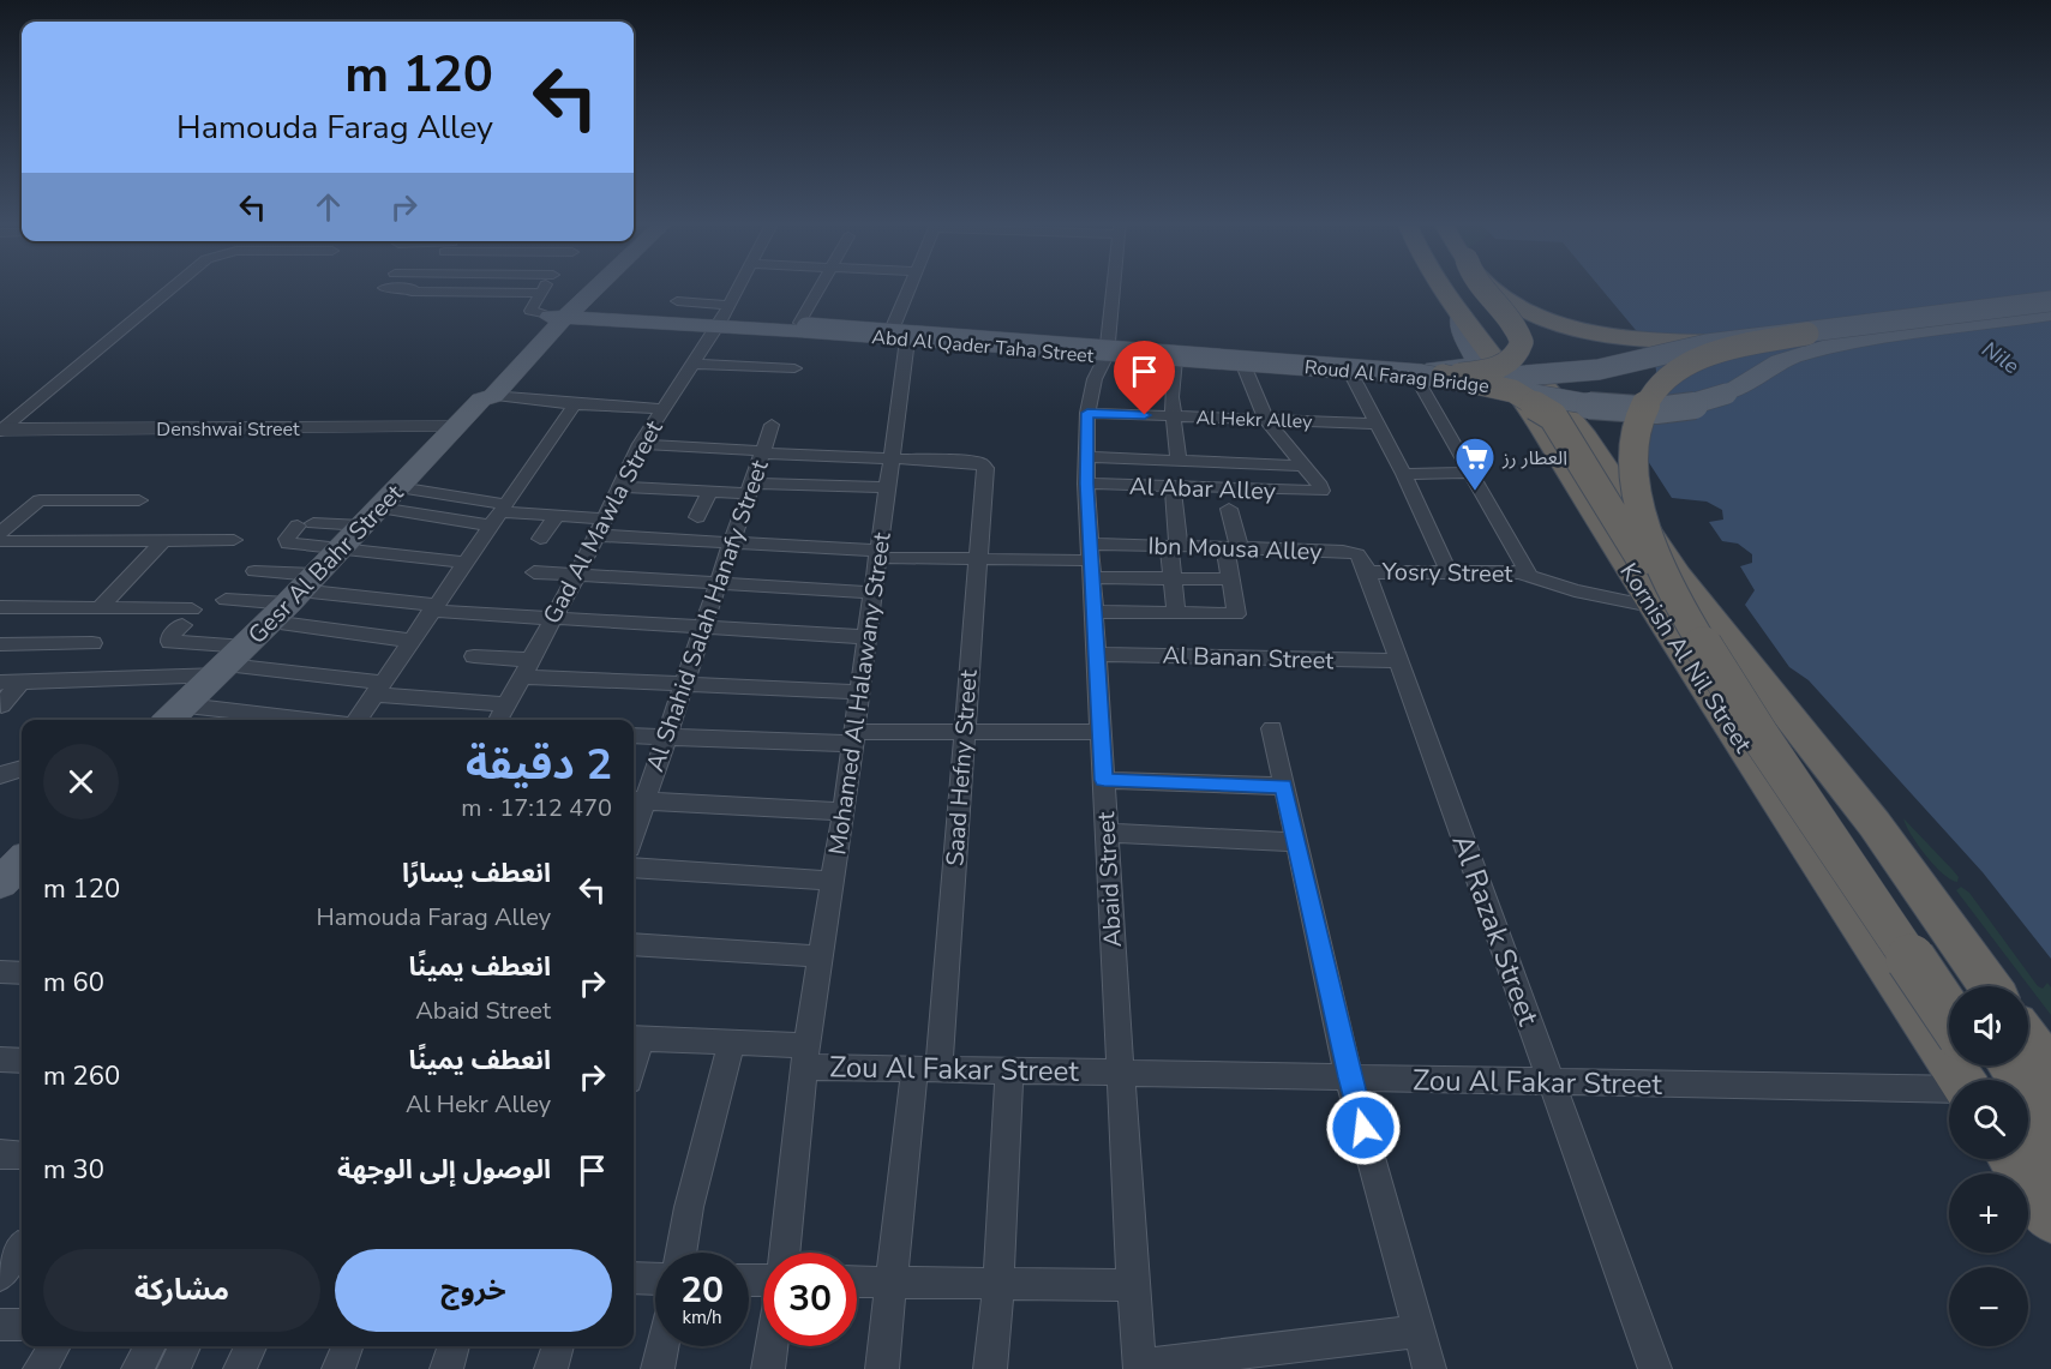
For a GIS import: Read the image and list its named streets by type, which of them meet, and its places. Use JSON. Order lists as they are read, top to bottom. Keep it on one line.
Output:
{"streets":{"highway":["Kornish Al Nil Street"],"main road":["Abd Al Qader Taha Street","Roud Al Farag Bridge","Gesr Al Bahr Street"],"street":["Al Hekr Alley","Denshwai Street","Al Abar Alley","Gad Al Mawla Street","Ibn Mousa Alley","Yosry Street","Al Shahid Salah Hanafy Street","Al Banan Street","Mohamed Al Halawany Street","Saad Hefny Street","Abaid Street","Al Razak Street","Zou Al Fakar Street"]},"crossings":[["Abd Al Qader Taha Street","Roud Al Farag Bridge"],["Abd Al Qader Taha Street","Gad Al Mawla Street"],["Abd Al Qader Taha Street","Gesr Al Bahr Street"],["Abd Al Qader Taha Street","Kornish Al Nil Street"],["Abd Al Qader Taha Street","Mohamed Al Halawany Street"],["Abd Al Qader Taha Street","Abaid Street"],["Al Hekr Alley","Abaid Street"],["Denshwai Street","Gesr Al Bahr Street"],["Al Abar Alley","Abaid Street"],["Ibn Mousa Alley","Yosry Street"],["Ibn Mousa Alley","Abaid Street"],["Ibn Mousa Alley","Al Razak Street"],["Yosry Street","Kornish Al Nil Street"],["Yosry Street","Al Razak Street"],["Al Banan Street","Abaid Street"],["Al Banan Street","Al Razak Street"],["Mohamed Al Halawany Street","Saad Hefny Street"],["Mohamed Al Halawany Street","Zou Al Fakar Street"],["Saad Hefny Street","Zou Al Fakar Street"],["Abaid Street","Zou Al Fakar Street"],["Al Razak Street","Zou Al Fakar Street"]],"water":["Nile"],"places":{"supermarket":["العطار رز"]},"page":{"turn":["120 m","Hamouda Farag Alley"],"heading":["2 دقيقة","470 m · 17:12"],"list":[{"name":"انعطف يسارًا","note":"Hamouda Farag Alley","value":"120 m"},{"name":"انعطف يمينًا","note":"Abaid Street","value":"60 m"},{"name":"انعطف يمينًا","note":"Al Hekr Alley","value":"260 m"},{"name":"الوصول إلى الوجهة","value":"30 m"}],"map_buttons":["+","−"],"buttons":["خروج","مشاركة"],"speed":"20 km/h","limit":"30"}}
